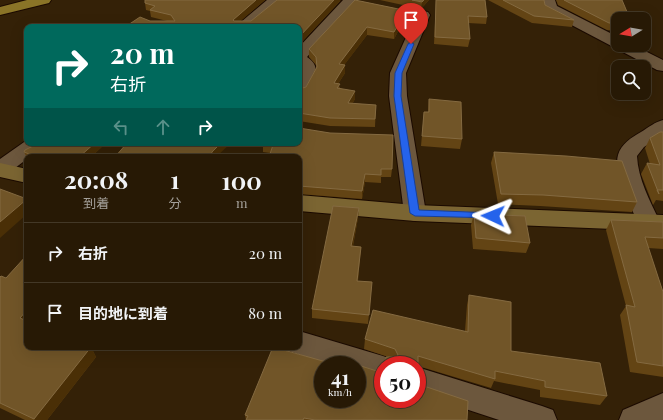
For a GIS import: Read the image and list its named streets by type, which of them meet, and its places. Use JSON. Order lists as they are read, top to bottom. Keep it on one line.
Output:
{"north":"left","page":{"turn":["20 m","右折"],"eta":["20:08","到着","1","分","100","m"],"list":[{"name":"右折","value":"20 m"},{"name":"目的地に到着","value":"80 m"}],"speed":"41 km/h","limit":"50"}}
